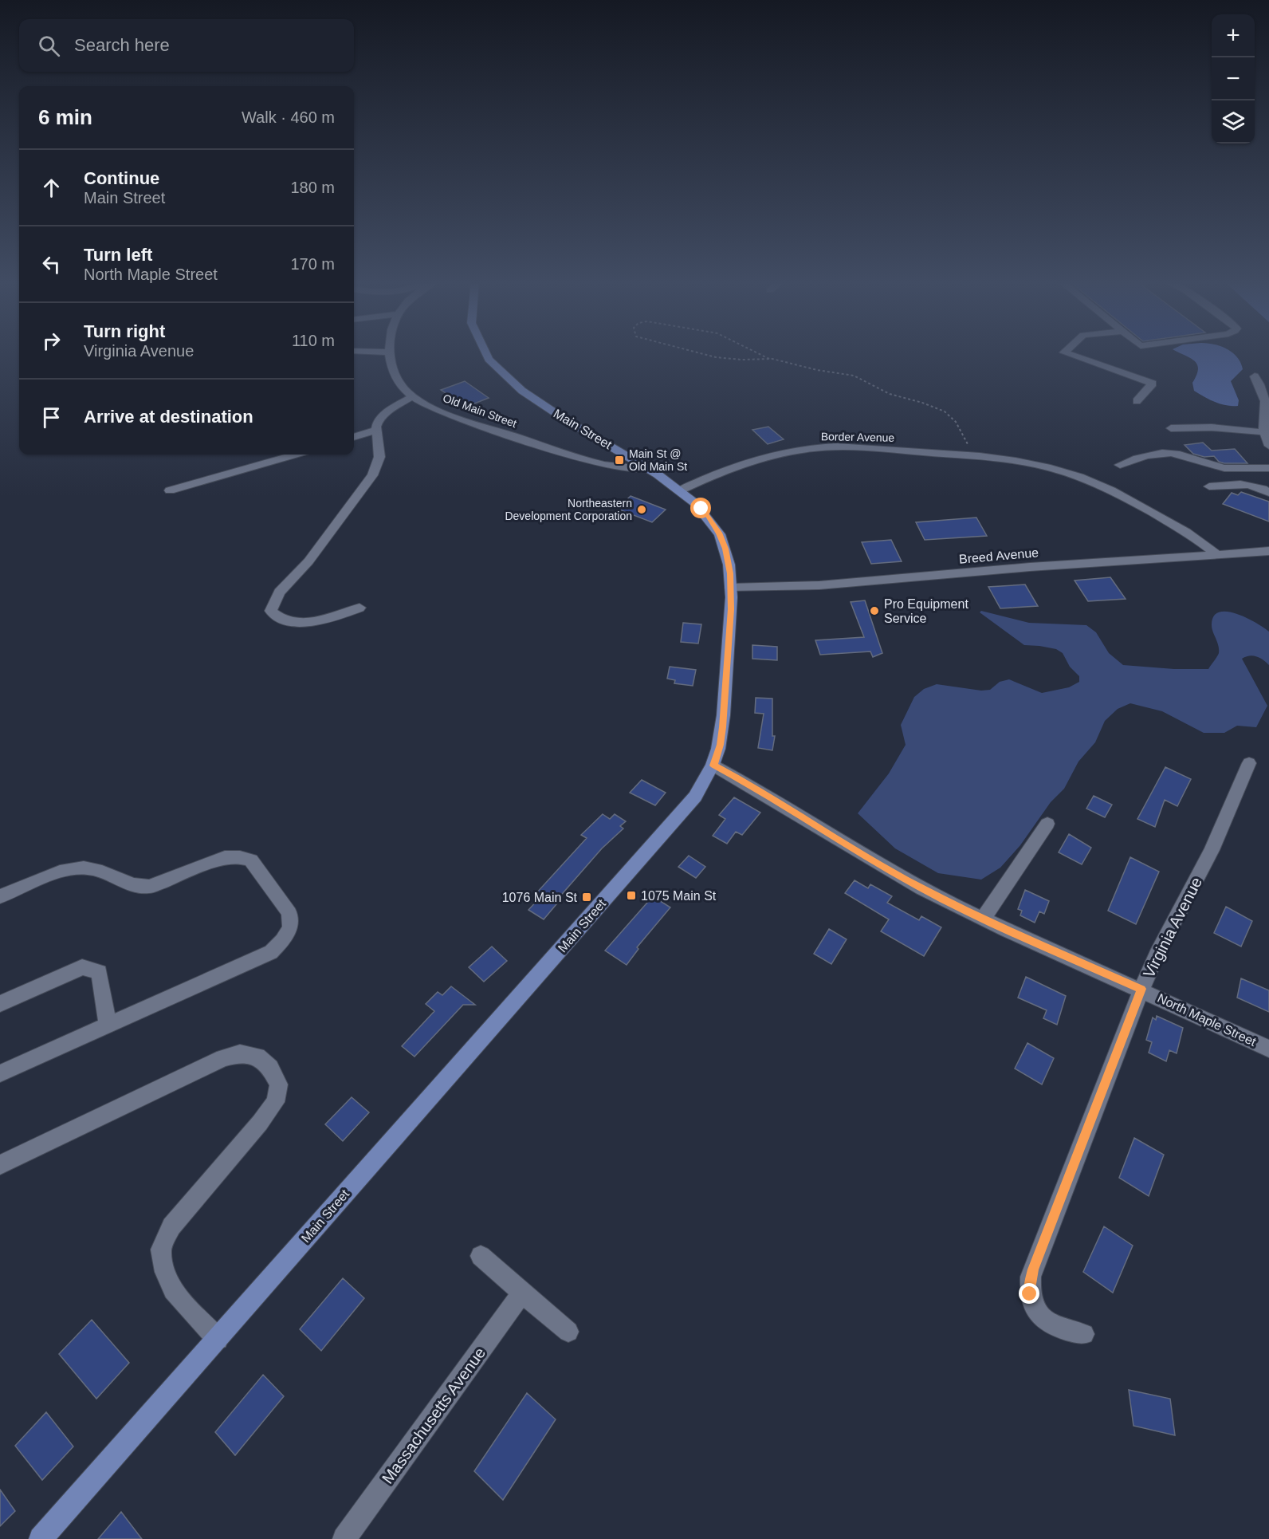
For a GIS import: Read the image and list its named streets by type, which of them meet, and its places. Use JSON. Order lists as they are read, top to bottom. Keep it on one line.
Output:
{"streets":{"main road":["Main Street"],"street":["Old Main Street","Border Avenue","Breed Avenue","Virginia Avenue","North Maple Street","Massachusetts Avenue"]},"crossings":[["Old Main Street","Main Street"],["Main Street","Border Avenue"],["Main Street","Breed Avenue"],["Main Street","North Maple Street"],["Border Avenue","Breed Avenue"],["Virginia Avenue","North Maple Street"]],"places":{"transit":["Main St @ Old Main St","1075 Main St","1076 Main St"],"other":["Northeastern Development Corporation","Pro Equipment Service"]},"page":{"map_buttons":["+","−"],"search":"Search here","heading":["6 min","Walk · 460 m"],"list":[["Continue","Main Street","180 m"],["Turn left","North Maple Street","170 m"],["Turn right","Virginia Avenue","110 m"],"Arrive at destination"]}}
